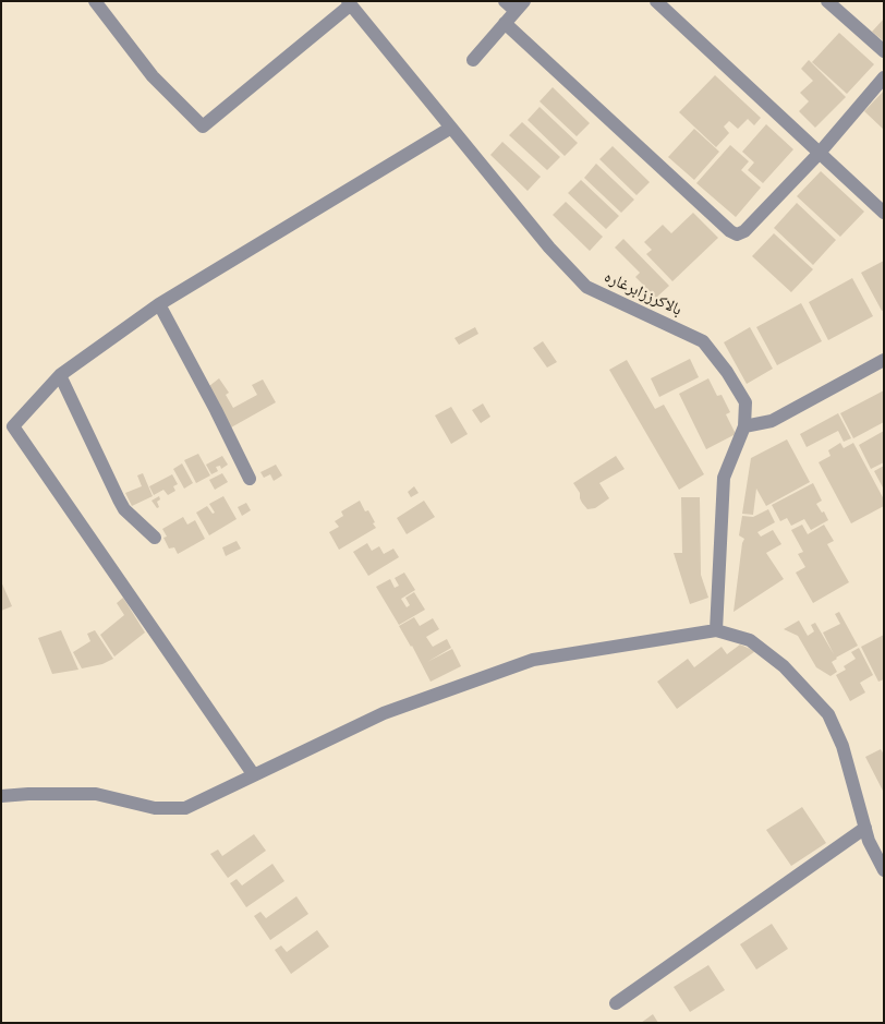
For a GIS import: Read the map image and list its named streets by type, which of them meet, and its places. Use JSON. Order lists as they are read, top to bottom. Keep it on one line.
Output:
{"streets":{"street":["بالاکرززابرغاره"]}}
